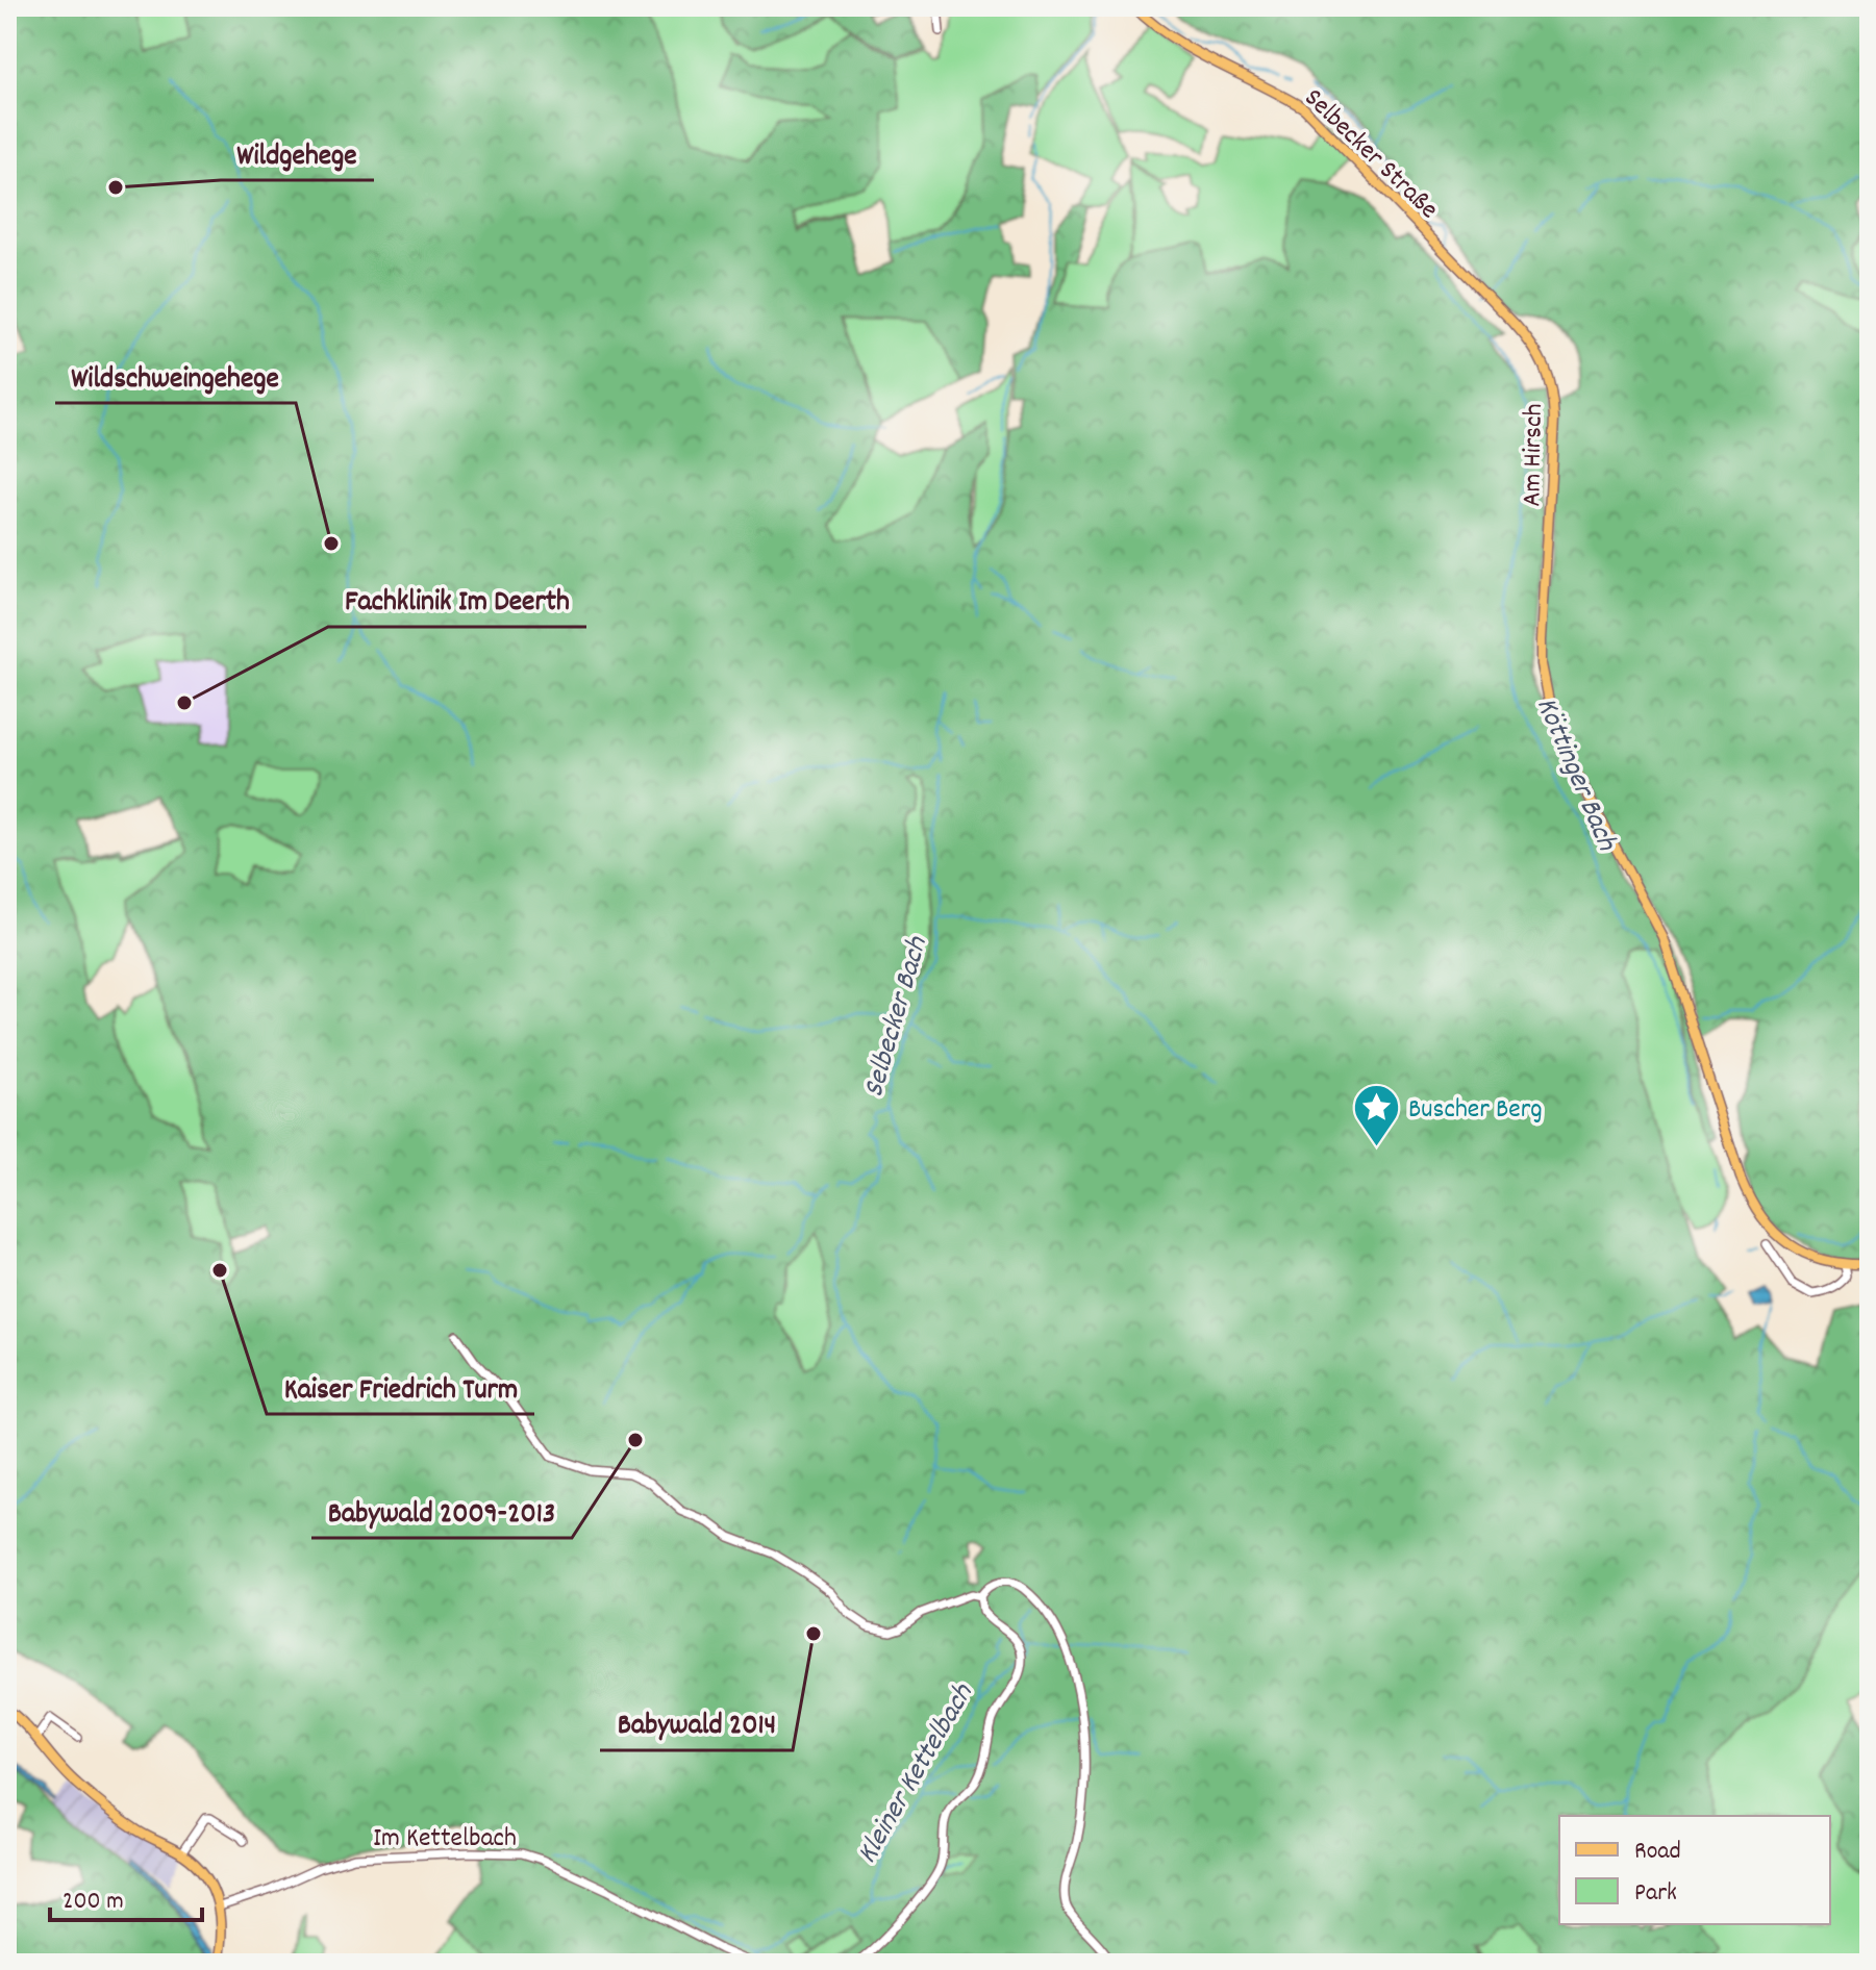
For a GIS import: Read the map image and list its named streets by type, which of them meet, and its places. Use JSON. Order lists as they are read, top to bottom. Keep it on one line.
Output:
{"streets":{"main road":["Selbecker Straße","Am Hirsch"],"street":["Im Kettelbach"]},"crossings":[["Selbecker Straße","Am Hirsch"]],"water":["Köttinger Bach","Selbecker Bach","Kleiner Kettelbach"],"places":{"other":["Wildgehege","Wildschweingehege","Fachklinik Im Deerth","Kaiser Friedrich Turm","Babywald 2009-2013","Babywald 2014"],"place":["Buscher Berg"]},"legend":["Road","Park"],"scale_bar":"200 m"}
